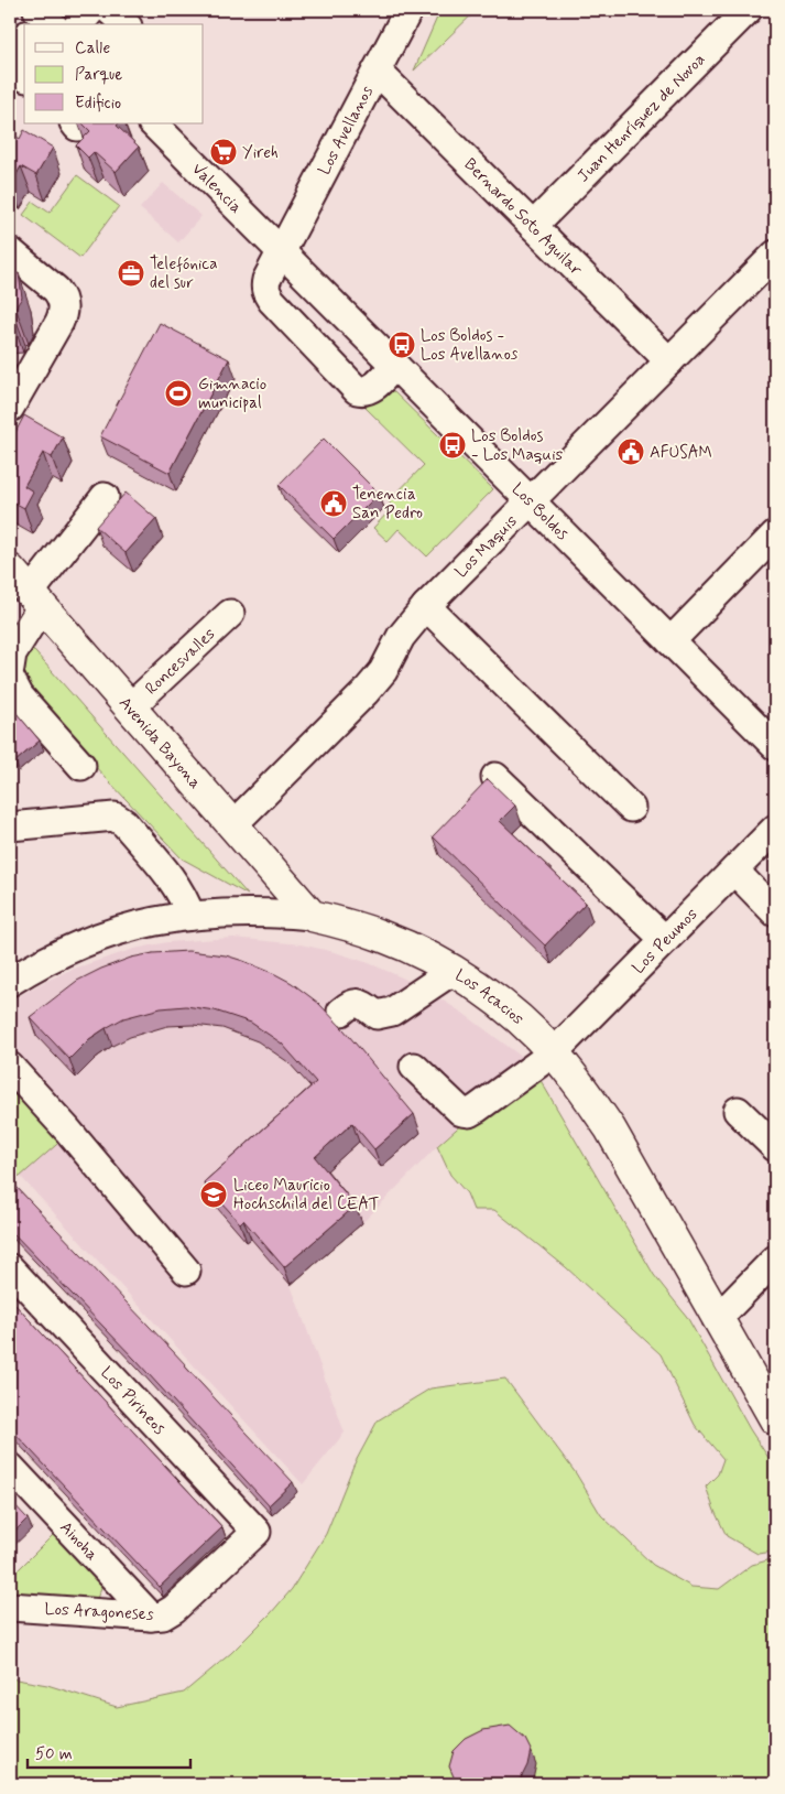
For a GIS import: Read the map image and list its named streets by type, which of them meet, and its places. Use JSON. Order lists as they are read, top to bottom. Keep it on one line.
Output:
{"streets":{"main road":["Avenida Bayona","Los Acacios"],"street":["Juan Henríquez de Novoa","Los Avellanos","Valencia","Bernardo Soto Aguilar","Los Boldos","Los Maquis","Roncesvalles","Los Peumos","Los Pirineos","Ainoha","Los Aragoneses"]},"crossings":[["Juan Henríquez de Novoa","Bernardo Soto Aguilar"],["Los Avellanos","Valencia"],["Los Avellanos","Bernardo Soto Aguilar"],["Los Avellanos","Los Boldos"],["Valencia","Los Boldos"],["Bernardo Soto Aguilar","Los Maquis"],["Los Boldos","Los Maquis"],["Los Maquis","Avenida Bayona"],["Roncesvalles","Avenida Bayona"],["Avenida Bayona","Los Acacios"],["Los Peumos","Los Acacios"],["Los Pirineos","Los Aragoneses"],["Ainoha","Los Aragoneses"]],"places":{"supermarket":["Yireh"],"office":["Telefónica del sur"],"bus stop":["Los Boldos - Los Avellanos","Los Boldos - Los Maquis"],"sports":["Gimnacio municipal"],"public building":["AFUSAM","Tenencia San Pedro"],"school or university":["Liceo Mauricio Hochschild del CEAT"]},"legend":["Calle","Parque","Edificio"],"scale_bar":"50 m"}
